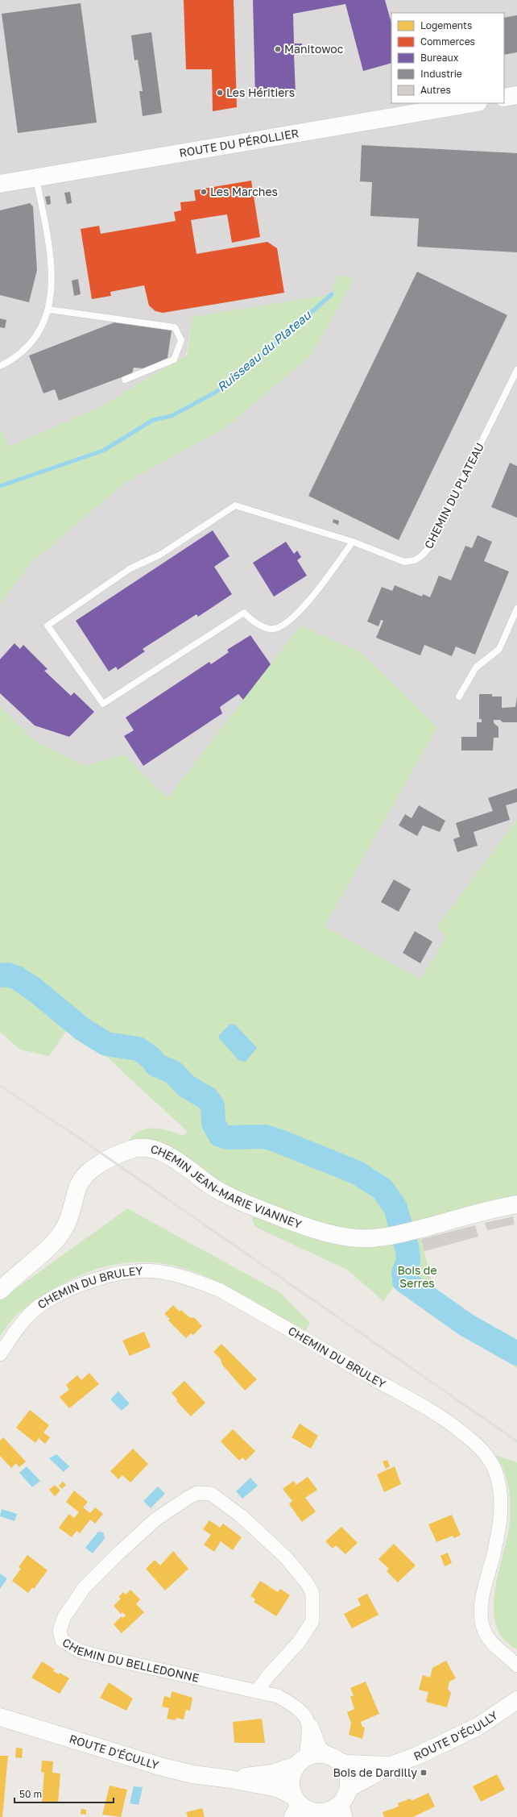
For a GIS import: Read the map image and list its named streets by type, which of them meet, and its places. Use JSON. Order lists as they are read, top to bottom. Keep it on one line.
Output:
{"streets":{"main road":["ROUTE DU PÉROLLIER","CHEMIN JEAN-MARIE VIANNEY","ROUTE D'ÉCULLY"],"street":["CHEMIN DU BRULEY","CHEMIN DU BELLEDONNE"],"lane":["CHEMIN DU PLATEAU"]},"crossings":[["CHEMIN DU BELLEDONNE","ROUTE D'ÉCULLY"]],"water":["Ruisseau du Plateau"],"parks":["Bois de Serres"],"places":{"other":["Manitowoc","Les Héritiers","Les Marches"],"transit":["Bois de Dardilly"]},"legend":["Logements","Commerces","Bureaux","Industrie","Autres"],"scale_bar":"50 m"}
